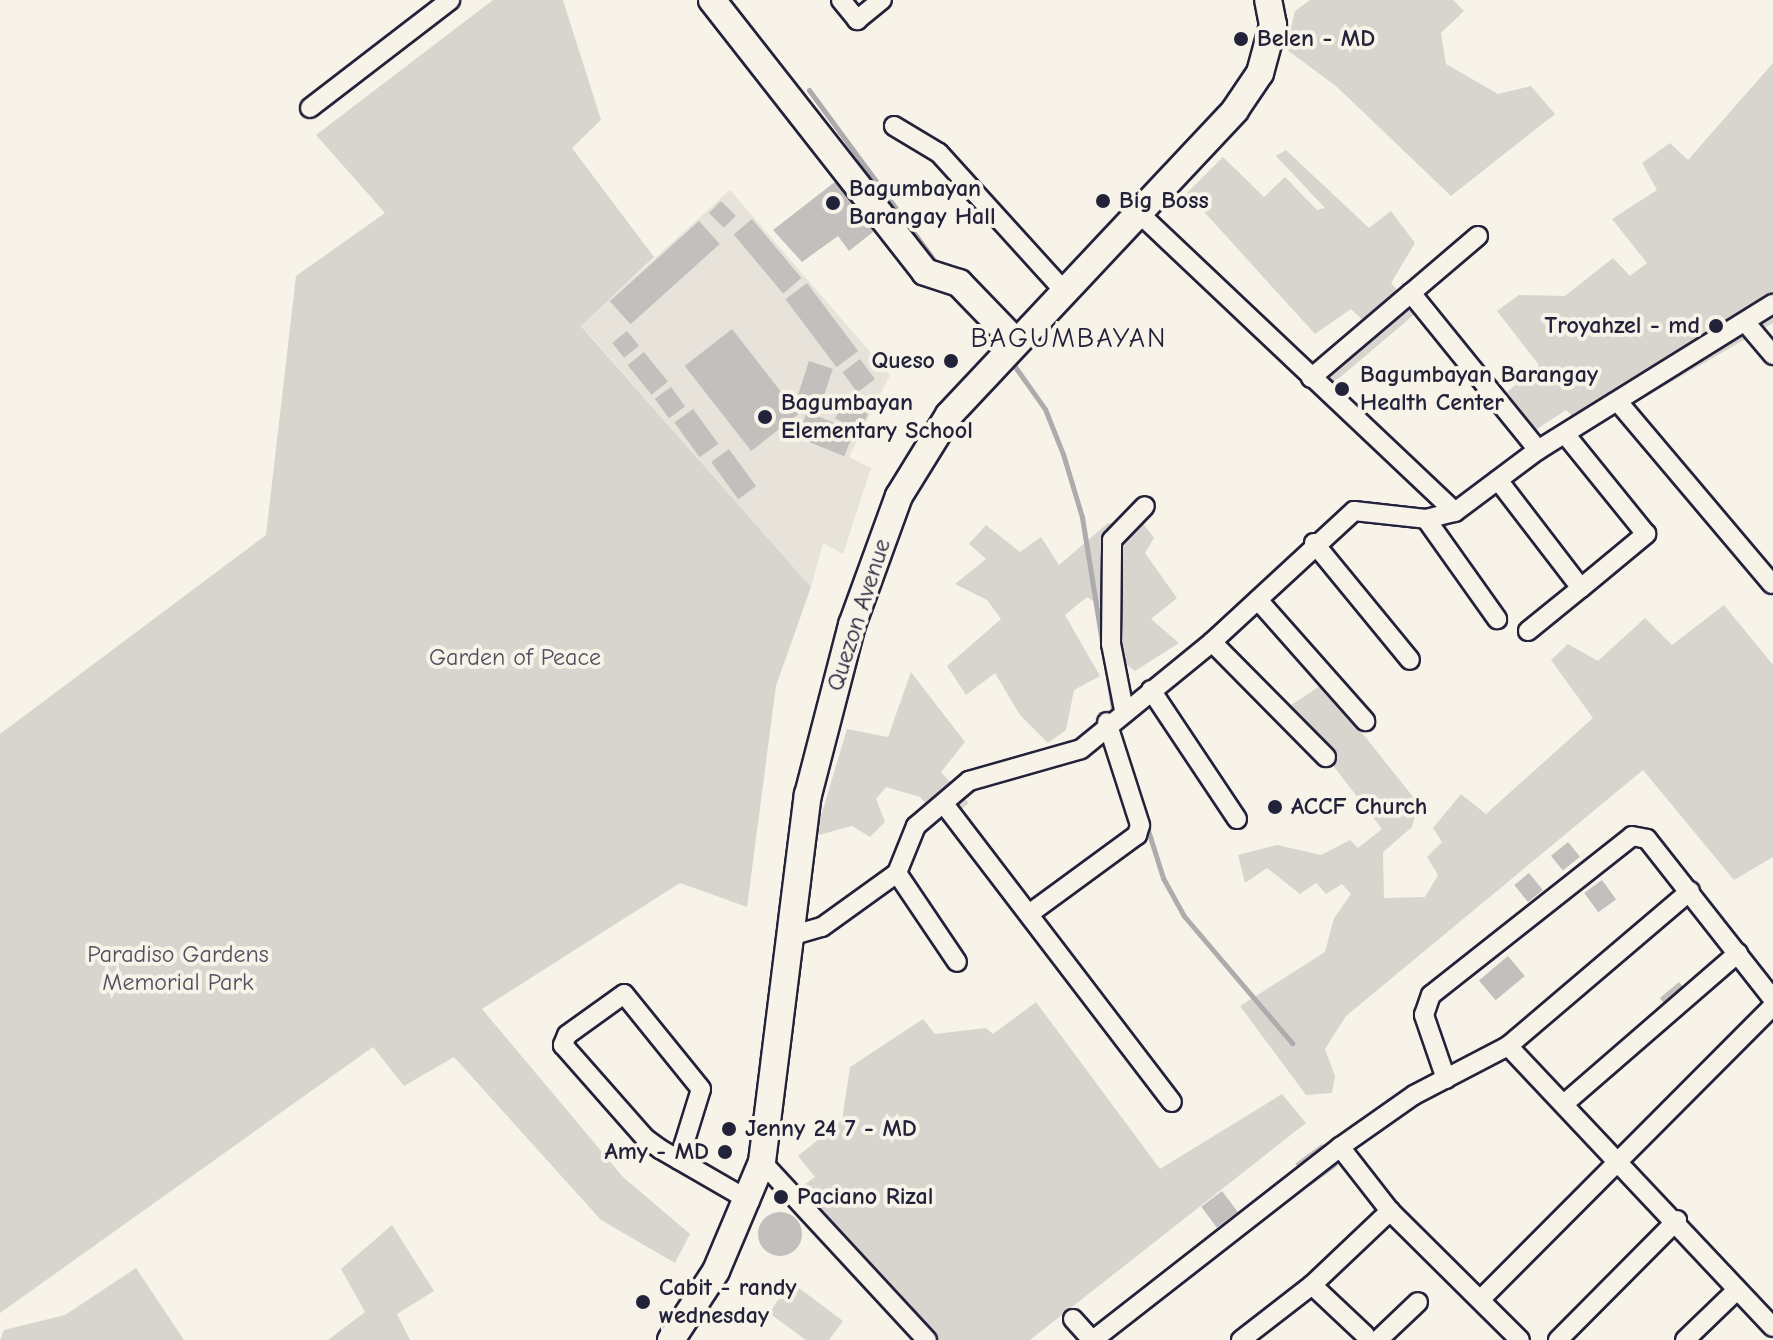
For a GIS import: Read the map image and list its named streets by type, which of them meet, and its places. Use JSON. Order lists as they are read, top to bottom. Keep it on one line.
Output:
{"streets":{"main road":["Quezon Avenue"]},"districts":["BAGUMBAYAN"],"parks":["Garden of Peace","Paradiso Gardens Memorial Park"],"places":["Belen - MD","Big Boss","Bagumbayan Barangay Hall","Troyahzel - md","Queso","Bagumbayan Barangay Health Center","Bagumbayan Elementary School","ACCF Church","Jenny 24 7 - MD","Amy - MD","Paciano Rizal","Cabit - randy wednesday"]}
